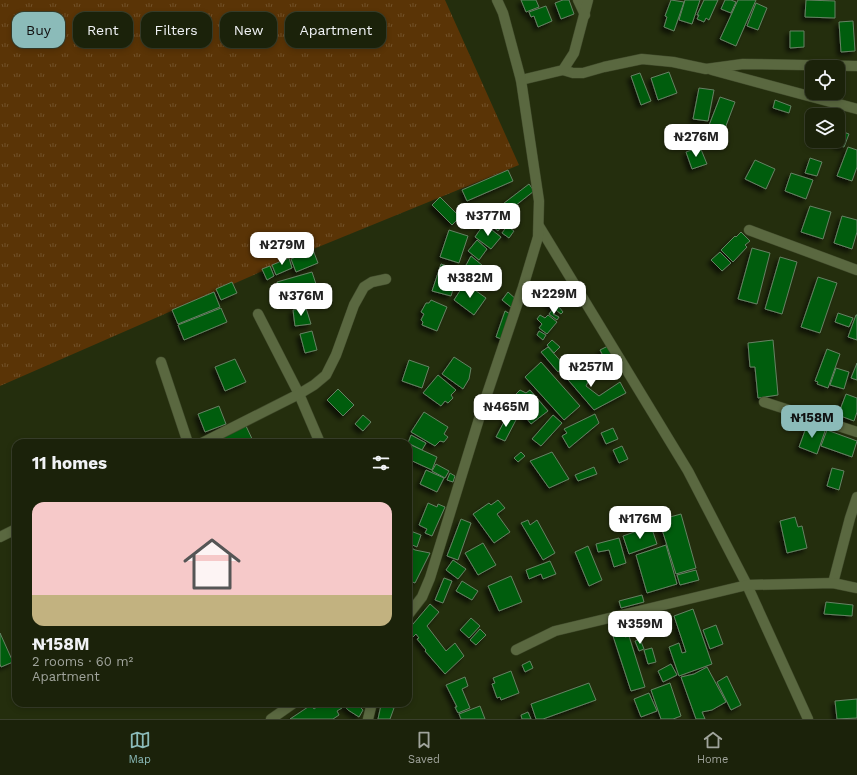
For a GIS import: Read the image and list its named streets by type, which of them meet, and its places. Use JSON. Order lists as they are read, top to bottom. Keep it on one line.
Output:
{"page":{"chip":["Buy","Rent","Filters","New","Apartment"],"price":["₦276M","₦377M","₦279M","₦382M","₦229M","₦376M","₦257M","₦465M","₦158M","₦176M","₦359M"],"heading":"11 homes","list":[{"name":"₦158M","note":"2 rooms · 60 m² · Apartment"}],"tabs":["Map","Saved","Home"]}}
